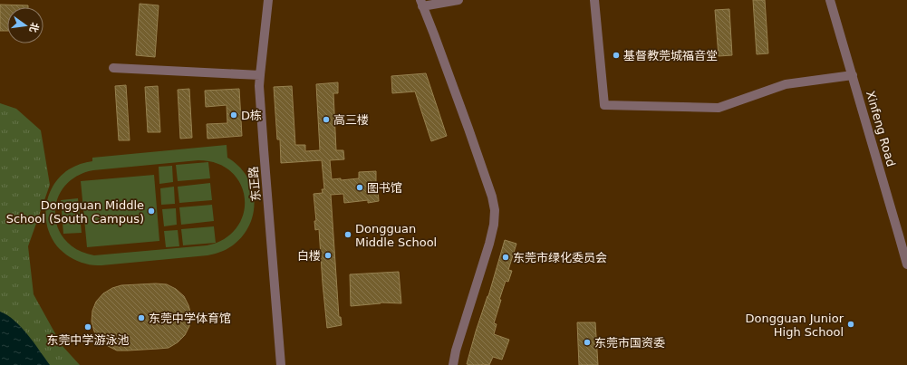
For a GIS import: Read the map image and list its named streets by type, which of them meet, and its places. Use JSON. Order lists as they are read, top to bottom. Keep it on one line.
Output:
{"streets":{"street":["Xinfeng Road","东正路"]},"places":["基督教莞城福音堂","D栋","高三楼","图书馆","Dongguan Middle School (South Campus)","Dongguan Middle School","白楼","东莞市绿化委员会","东莞中学体育馆","Dongguan Junior High School","东莞中学游泳池","东莞市国资委"],"north":"right"}
